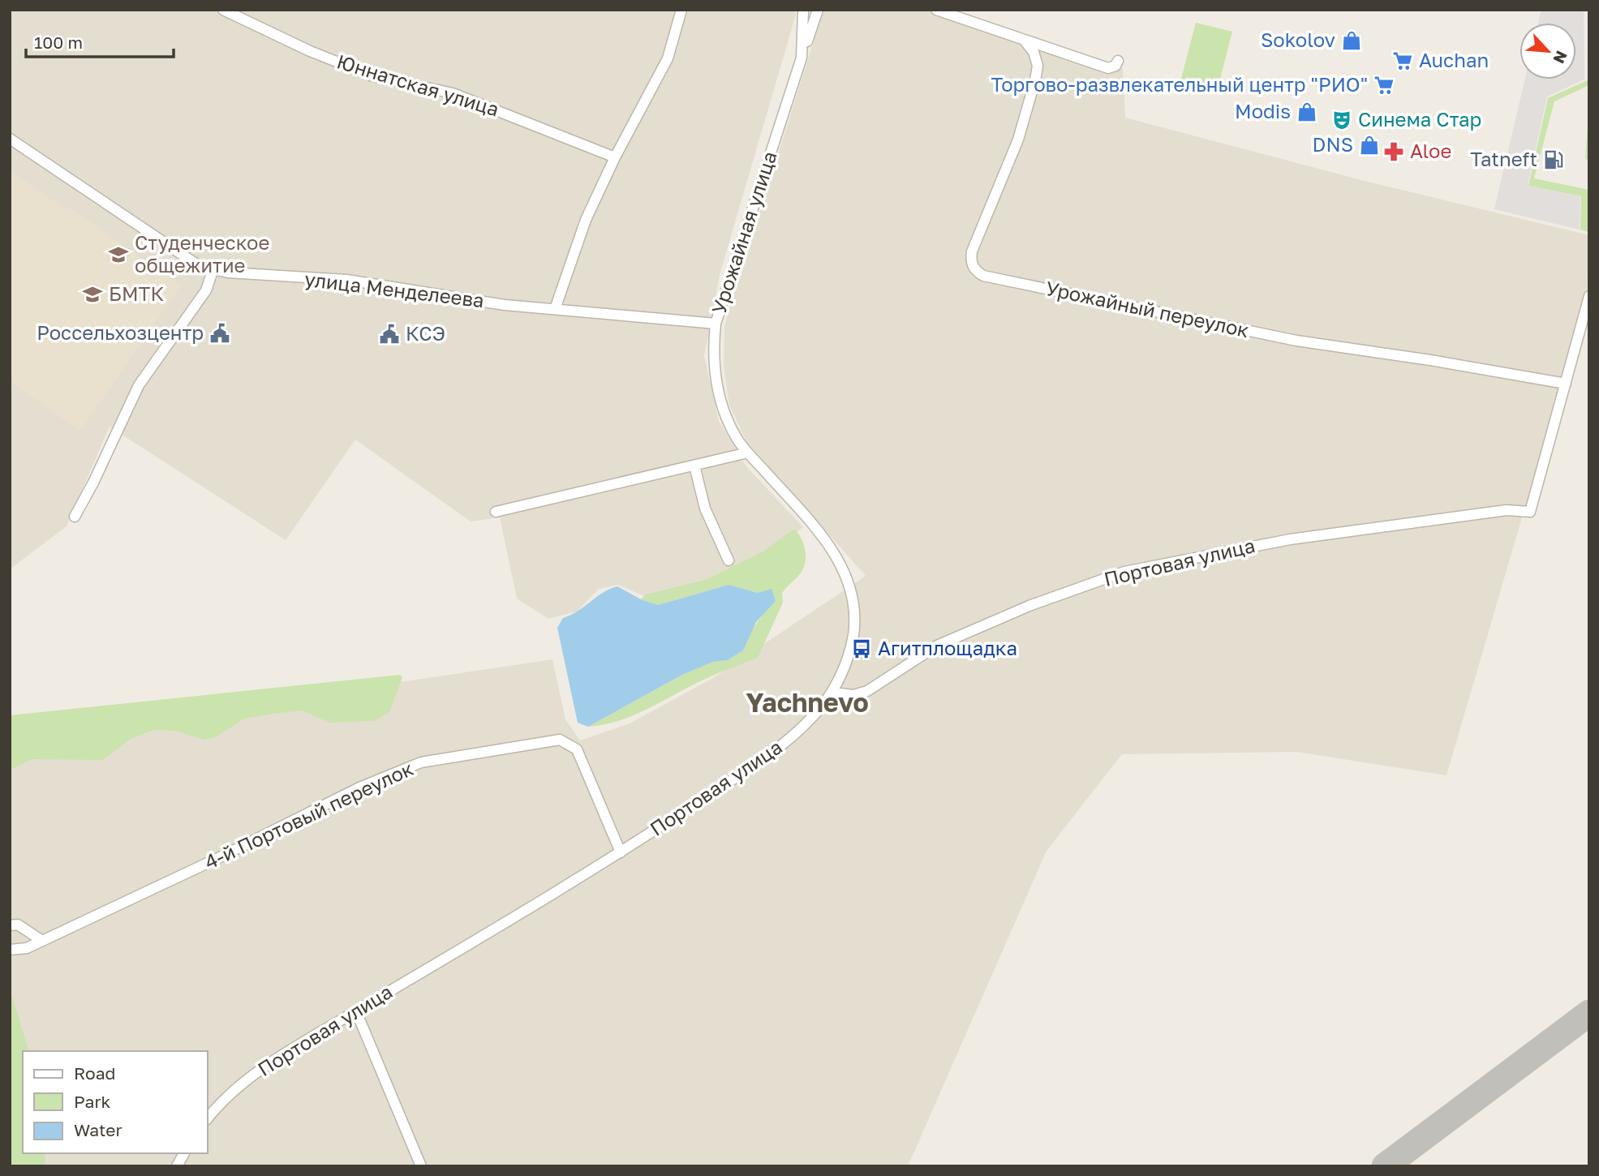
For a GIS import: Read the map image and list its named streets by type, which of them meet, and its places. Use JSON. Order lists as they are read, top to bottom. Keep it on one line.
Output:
{"streets":{"street":["Юннатская улица","Урожайная улица","улица Менделеева","Урожайный переулок","Портовая улица","4-й Портовый переулок"]},"crossings":[["Урожайная улица","улица Менделеева"],["Урожайная улица","Портовая улица"],["Урожайный переулок","Портовая улица"],["Портовая улица","4-й Портовый переулок"]],"districts":["Yachnevo"],"places":{"shop":["Sokolov","Modis","DNS"],"supermarket":["Auchan","Торгово-развлекательный центр \"РИО\""],"theatre":["Синема Стар"],"pharmacy":["Aloe"],"fuel station":["Tatneft"],"school or university":["Студенческое общежитие","БМТК"],"public building":["Россельхозцентр","КСЭ"],"bus stop":["Агитплощадка"]},"legend":["Road","Park","Water"],"scale_bar":"100 m","north":"bottom right"}
